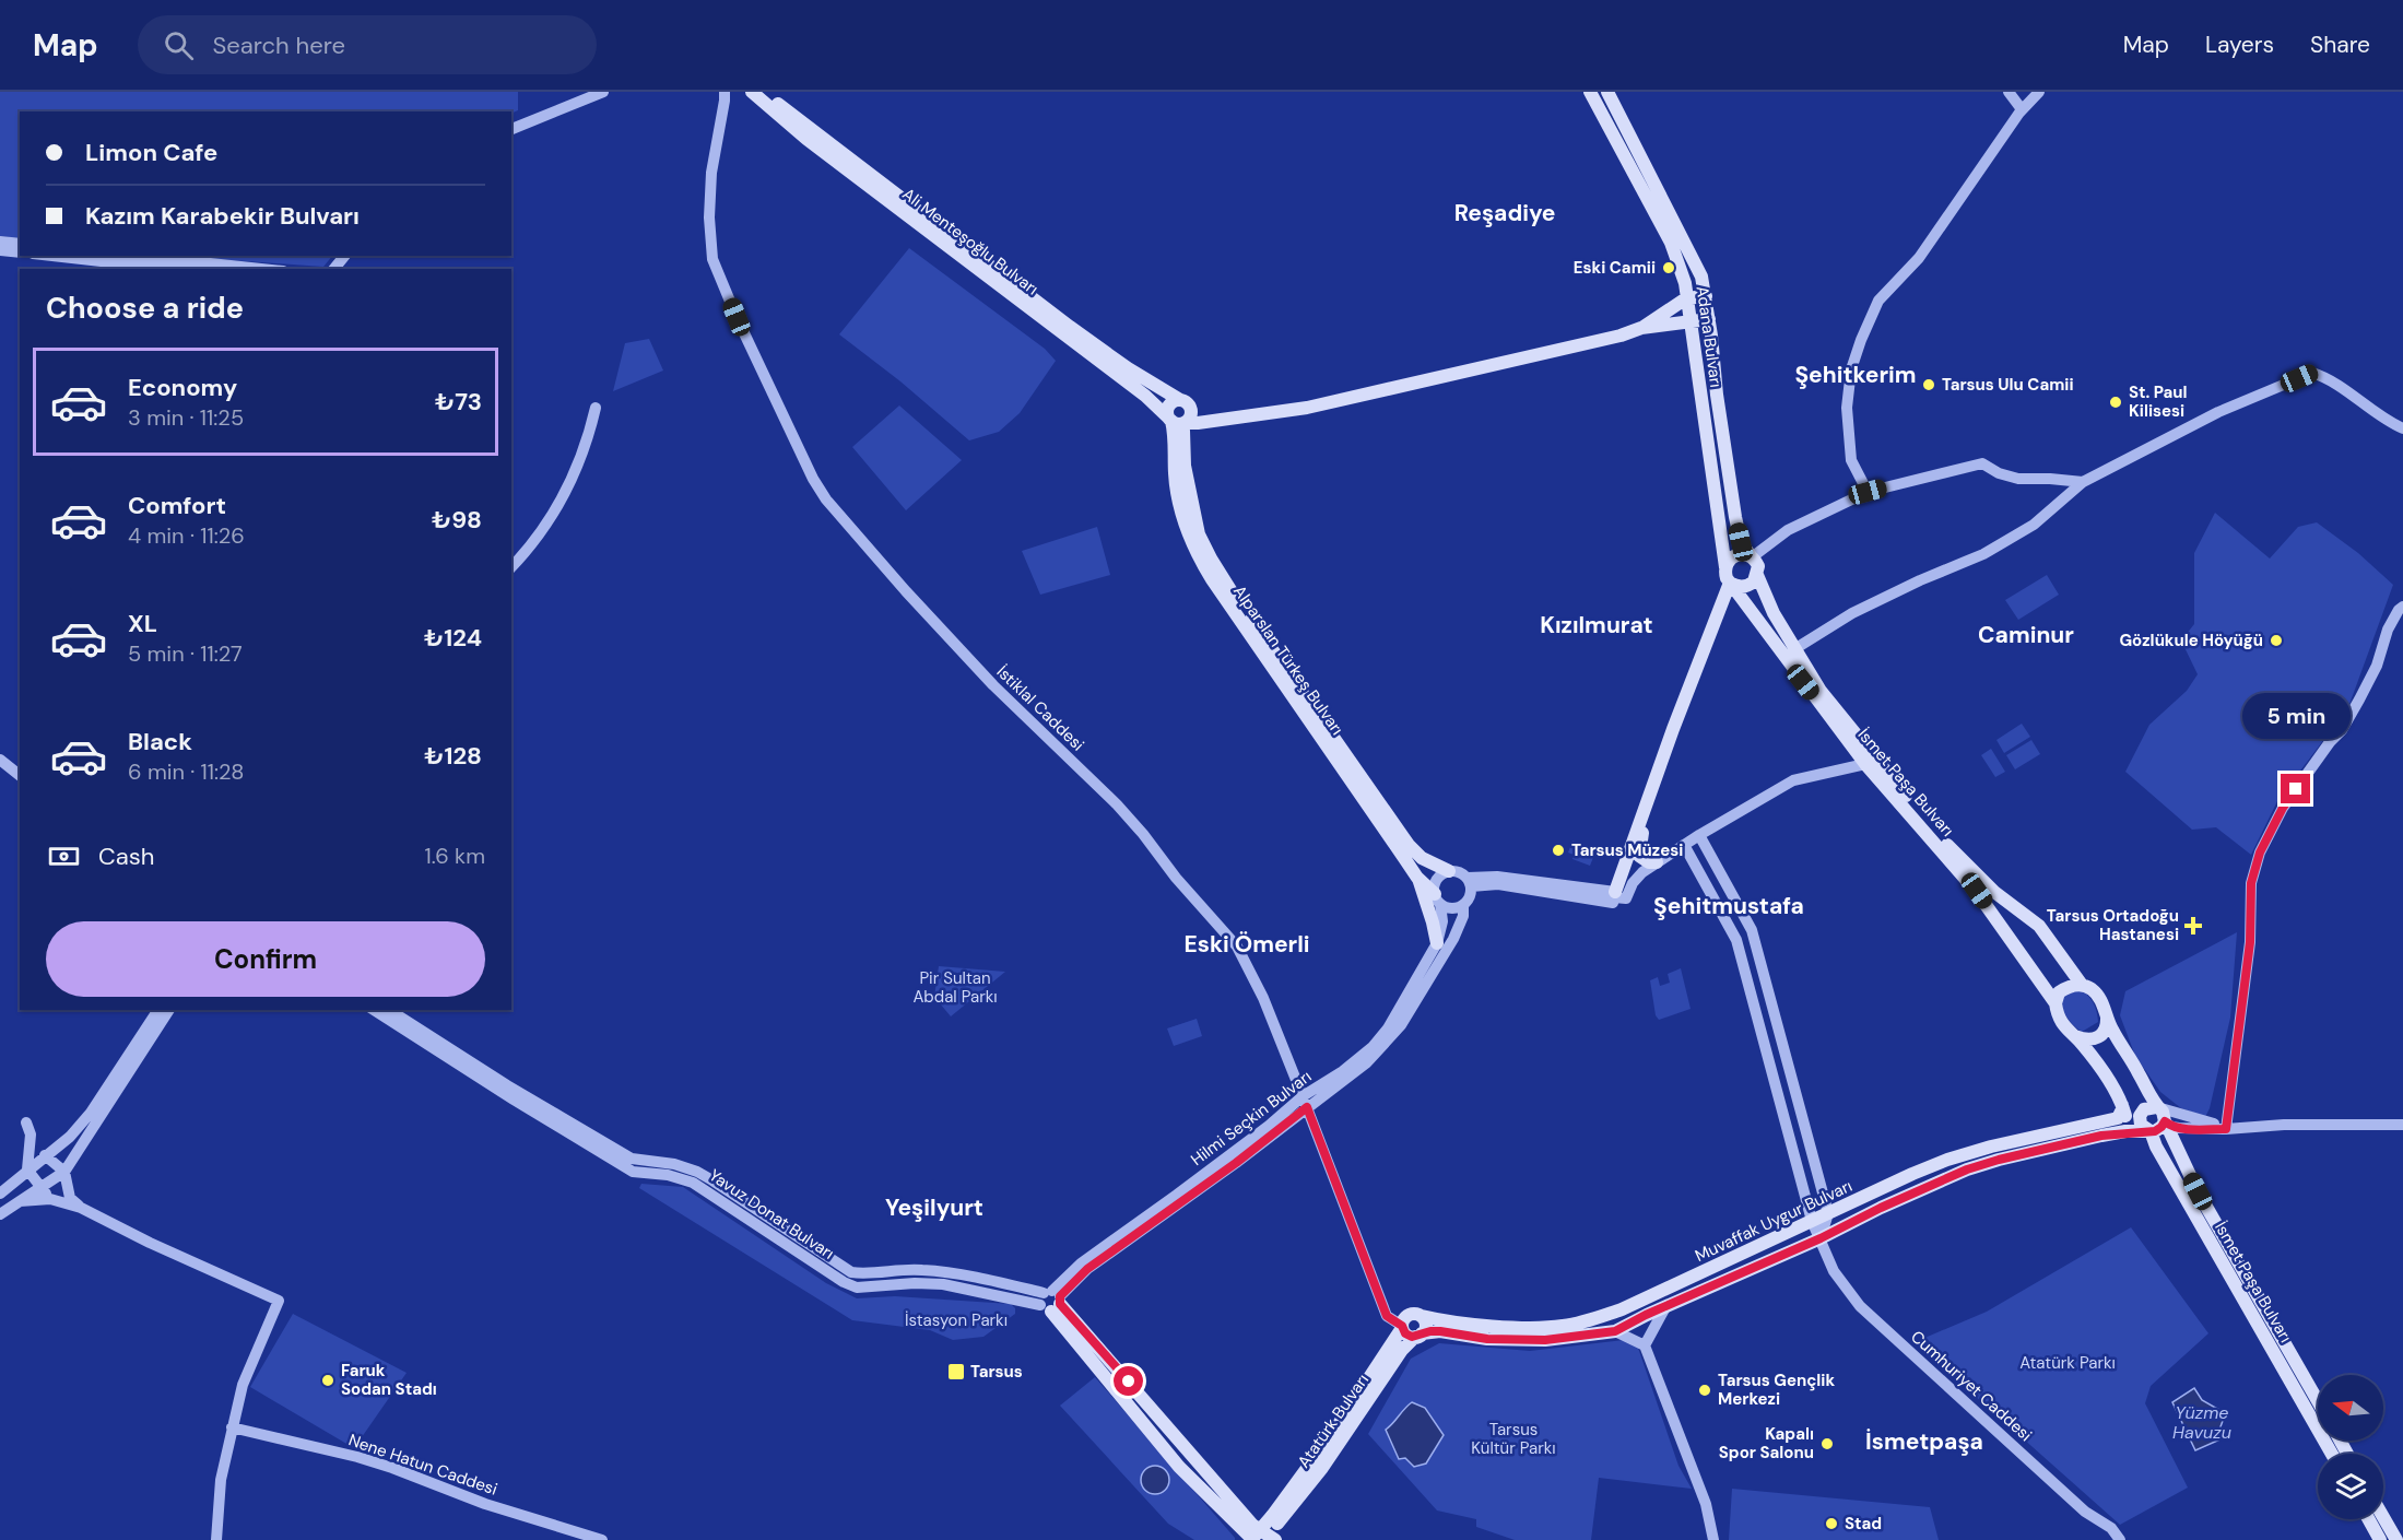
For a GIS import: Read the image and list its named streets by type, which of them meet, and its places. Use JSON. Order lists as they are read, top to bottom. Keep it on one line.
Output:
{"streets":{"main road":["Ali Menteşoğlu Bulvarı","Adana Bulvarı","Alparslan Türkeş Bulvarı","İsmet Paşa Bulvarı","Muvaffak Uygur Bulvarı","Atatürk Bulvarı"],"street":["İstiklal Caddesi","Hilmi Seçkin Bulvarı","Yavuz Donat Bulvarı","Cumhuriyet Caddesi","Nene Hatun Caddesi"]},"crossings":[["Ali Menteşoğlu Bulvarı","Alparslan Türkeş Bulvarı"],["Adana Bulvarı","İsmet Paşa Bulvarı"],["Alparslan Türkeş Bulvarı","Hilmi Seçkin Bulvarı"],["İstiklal Caddesi","Hilmi Seçkin Bulvarı"],["İstiklal Caddesi","Muvaffak Uygur Bulvarı"],["İstiklal Caddesi","Atatürk Bulvarı"],["İsmet Paşa Bulvarı","Muvaffak Uygur Bulvarı"],["Hilmi Seçkin Bulvarı","Yavuz Donat Bulvarı"],["Muvaffak Uygur Bulvarı","Cumhuriyet Caddesi"],["Muvaffak Uygur Bulvarı","Atatürk Bulvarı"]],"districts":["Reşadiye","Şehitkerim","Kızılmurat","Caminur","Şehitmustafa","Eski Ömerli","Yeşilyurt","İsmetpaşa"],"water":["Yüzme Havuzu"],"parks":["Pir Sultan Abdal Parkı","İstasyon Parkı","Atatürk Parkı","Tarsus Kültür Parkı"],"places":{"other":["Eski Camii","Tarsus Ulu Camii","St. Paul Kilisesi","Gözlükule Höyüğü","Tarsus Müzesi","Faruk Sodan Stadı","Tarsus Gençlik Merkezi","Kapalı Spor Salonu","Stad"],"health":["Tarsus Ortadoğu Hastanesi"],"transit":["Tarsus"]},"north":"left","page":{"header":"Map","search":"Search here","nav":["Map","Layers","Share"],"banner":["Limon Cafe","Kazım Karabekir Bulvarı"],"heading":"Choose a ride","list":[{"name":"Economy","note":"3 min · 11:25","value":"₺73"},{"name":"Comfort","note":"4 min · 11:26","value":"₺98"},{"name":"XL","note":"5 min · 11:27","value":"₺124"},{"name":"Black","note":"6 min · 11:28","value":"₺128"}],"bubble":"5 min","pay":["Cash","1.6 km"],"buttons":"Confirm"}}
